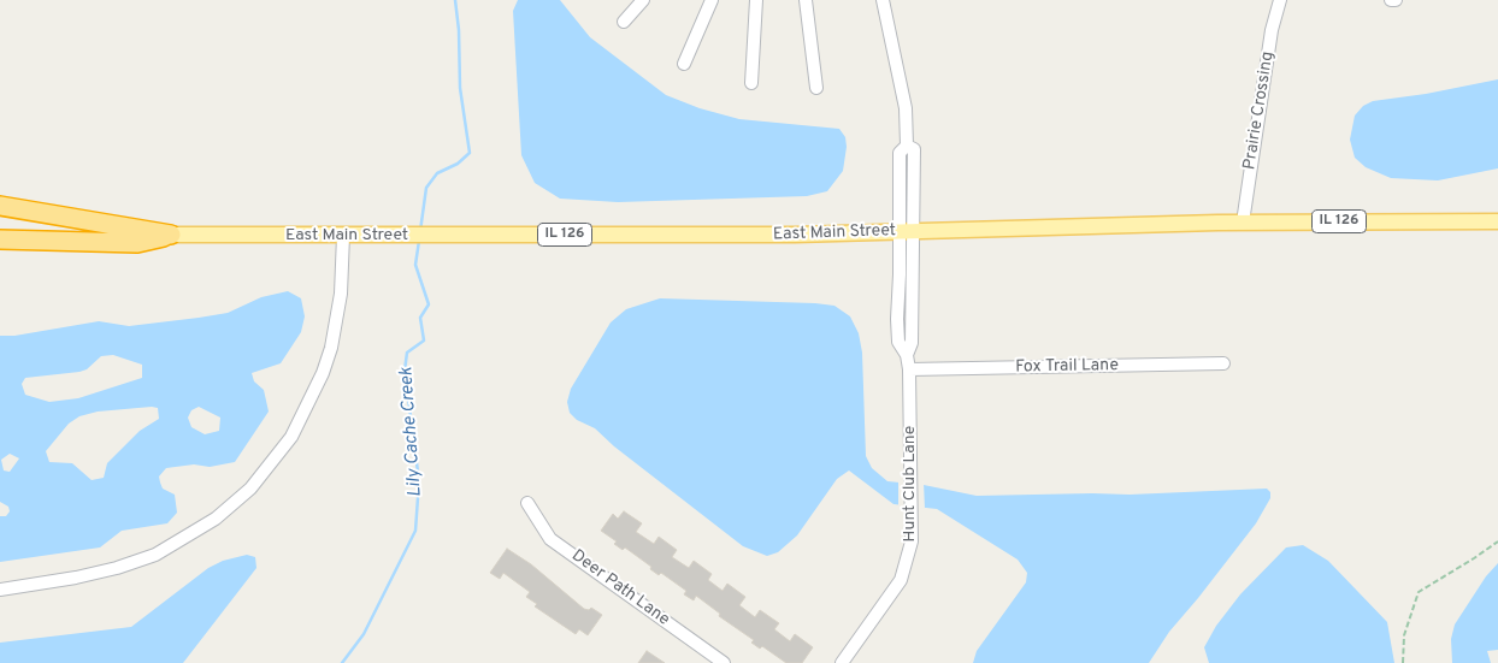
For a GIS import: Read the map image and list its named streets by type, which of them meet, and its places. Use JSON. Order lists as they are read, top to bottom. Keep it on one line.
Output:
{"streets":{"main road":["IL 126","East Main Street"],"street":["Prairie Crossing","Fox Trail Lane","Hunt Club Lane","Deer Path Lane"]},"crossings":[["Prairie Crossing","East Main Street"],["East Main Street","Hunt Club Lane"],["Fox Trail Lane","Hunt Club Lane"]],"water":["Lily Cache Creek"]}
